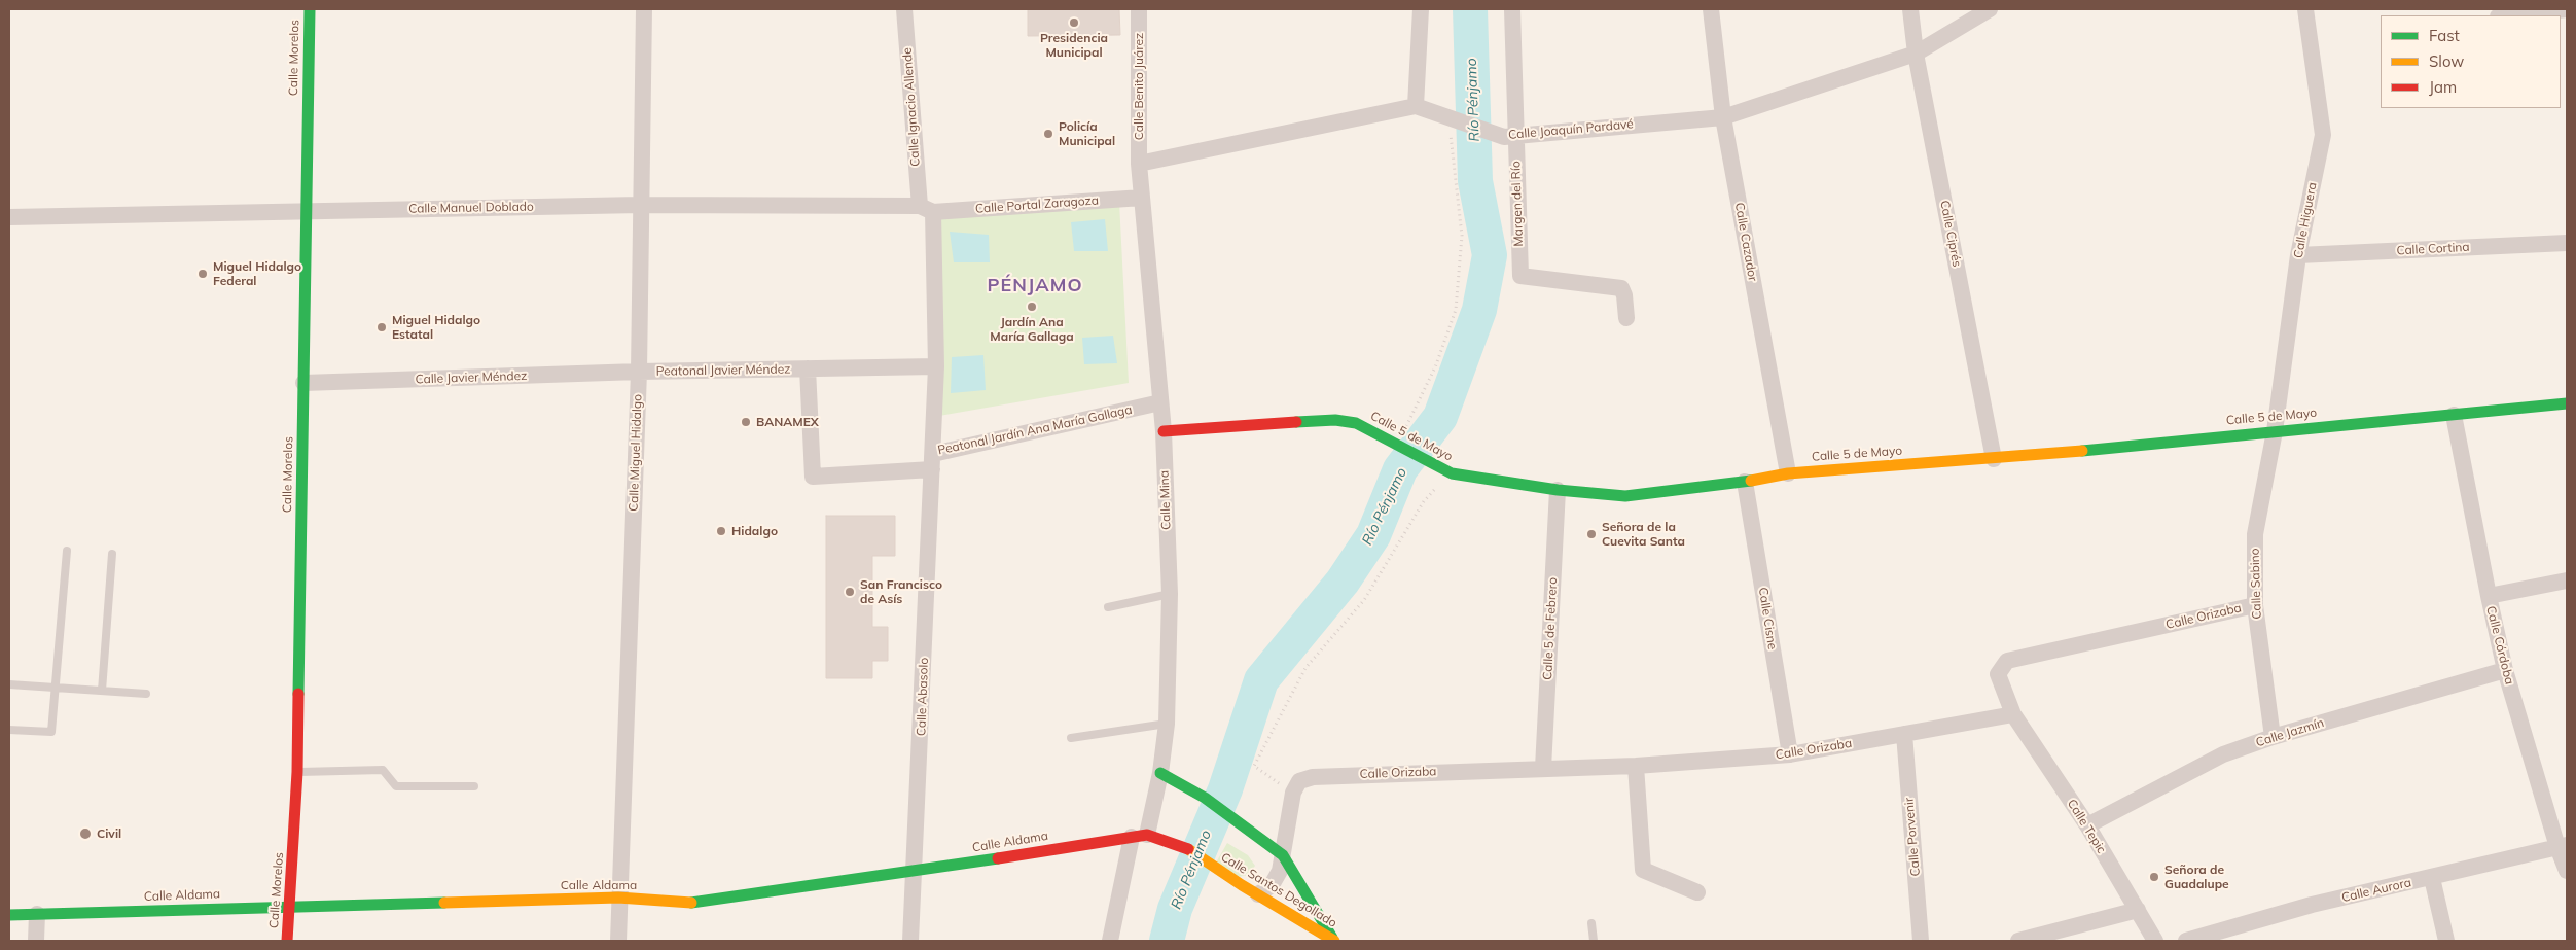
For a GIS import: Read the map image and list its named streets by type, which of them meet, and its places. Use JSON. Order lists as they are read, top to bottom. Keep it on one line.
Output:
{"streets":{"street":["Calle Morelos","Calle Benito Juárez","Calle Ignacio Allende","Calle Joaquín Pardavé","Margen del Río","Calle Portal Zaragoza","Calle Manuel Doblado","Calle Higuera","Calle Ciprés","Calle Cazador","Calle Cortina","Peatonal Javier Méndez","Calle Javier Méndez","Calle 5 de Mayo","Peatonal Jardín Ana María Gallaga","Calle Miguel Hidalgo","Calle Mina","Calle Sabino","Calle Orizaba","Calle Cisne","Calle 5 de Febrero","Calle Córdoba","Calle Abasolo","Calle Jazmín","Calle Tepic","Calle Porvenir","Calle Aldama","Calle Santos Degollado","Calle Aurora"]},"crossings":[["Calle Morelos","Calle Manuel Doblado"],["Calle Morelos","Calle Javier Méndez"],["Calle Morelos","Calle Aldama"],["Calle Benito Juárez","Calle Mina"],["Calle Ignacio Allende","Calle Portal Zaragoza"],["Calle Ignacio Allende","Calle Manuel Doblado"],["Calle Ignacio Allende","Peatonal Jardín Ana María Gallaga"],["Calle Joaquín Pardavé","Margen del Río"],["Calle Joaquín Pardavé","Calle Ciprés"],["Calle Joaquín Pardavé","Calle Cazador"],["Calle Portal Zaragoza","Calle Manuel Doblado"],["Calle Portal Zaragoza","Peatonal Jardín Ana María Gallaga"],["Calle Portal Zaragoza","Calle Mina"],["Calle Manuel Doblado","Peatonal Jardín Ana María Gallaga"],["Calle Manuel Doblado","Calle Miguel Hidalgo"],["Calle Higuera","Calle Cortina"],["Calle Higuera","Calle 5 de Mayo"],["Calle Higuera","Calle Sabino"],["Calle Ciprés","Calle 5 de Mayo"],["Calle Cazador","Calle 5 de Mayo"],["Peatonal Javier Méndez","Calle Javier Méndez"],["Peatonal Javier Méndez","Peatonal Jardín Ana María Gallaga"],["Peatonal Javier Méndez","Calle Miguel Hidalgo"],["Calle Javier Méndez","Calle Miguel Hidalgo"],["Calle 5 de Mayo","Calle Mina"],["Calle 5 de Mayo","Calle Sabino"],["Calle 5 de Mayo","Calle Cisne"],["Calle 5 de Mayo","Calle 5 de Febrero"],["Calle 5 de Mayo","Calle Córdoba"],["Peatonal Jardín Ana María Gallaga","Calle Mina"],["Peatonal Jardín Ana María Gallaga","Calle Abasolo"],["Calle Miguel Hidalgo","Calle Aldama"],["Calle Mina","Calle Aldama"],["Calle Mina","Calle Santos Degollado"],["Calle Sabino","Calle Orizaba"],["Calle Sabino","Calle Jazmín"],["Calle Orizaba","Calle Cisne"],["Calle Orizaba","Calle 5 de Febrero"],["Calle Orizaba","Calle Tepic"],["Calle Orizaba","Calle Porvenir"],["Calle Córdoba","Calle Jazmín"],["Calle Córdoba","Calle Aurora"],["Calle Abasolo","Calle Aldama"],["Calle Jazmín","Calle Tepic"],["Calle Aldama","Calle Santos Degollado"]],"districts":["PÉNJAMO"],"water":["Río Pénjamo"],"places":["Presidencia Municipal","Policía Municipal","Miguel Hidalgo Federal","Jardín Ana María Gallaga","Miguel Hidalgo Estatal","BANAMEX","Hidalgo","Señora de la Cuevita Santa","San Francisco de Asís","Civil","Señora de Guadalupe"],"legend":["Fast","Slow","Jam"]}
